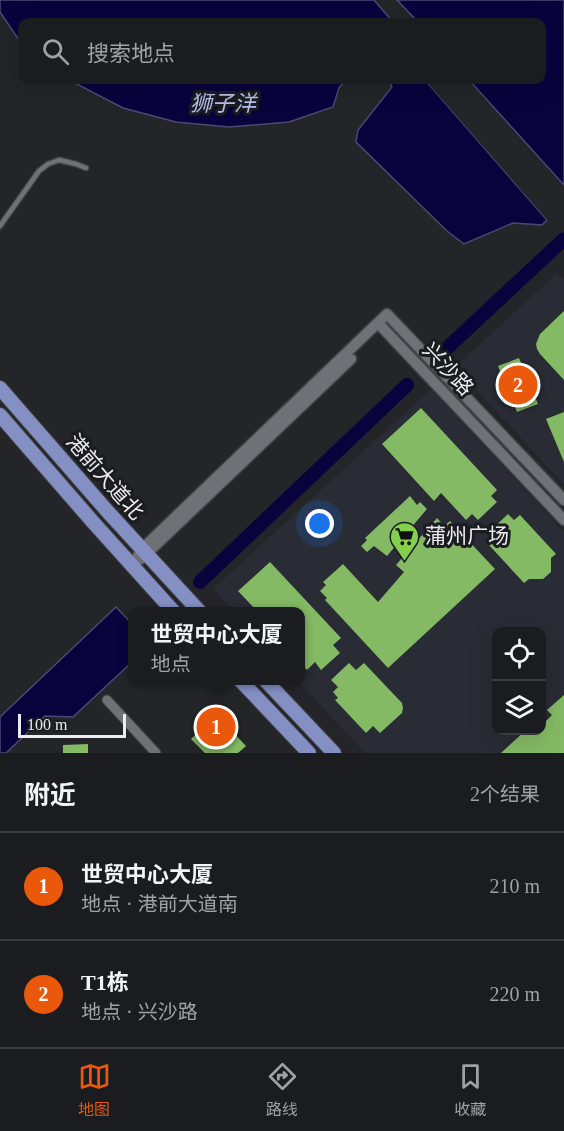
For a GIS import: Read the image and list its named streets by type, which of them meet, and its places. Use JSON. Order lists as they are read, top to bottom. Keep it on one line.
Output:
{"streets":{"main road":["港前大道北"],"street":["兴沙路"]},"water":["狮子洋"],"places":{"supermarket":["蒲州广场"]},"scale_bar":"100 m","page":{"search":"搜索地点","pins":["2","1"],"popup":["世贸中心大厦","地点"],"scale":"100 m","heading":["附近","2个结果"],"list":[{"mark":"1","name":"世贸中心大厦","note":"地点 · 港前大道南","value":"210 m"},{"mark":"2","name":"T1栋","note":"地点 · 兴沙路","value":"220 m"}],"nav":["地图","路线","收藏"]}}
